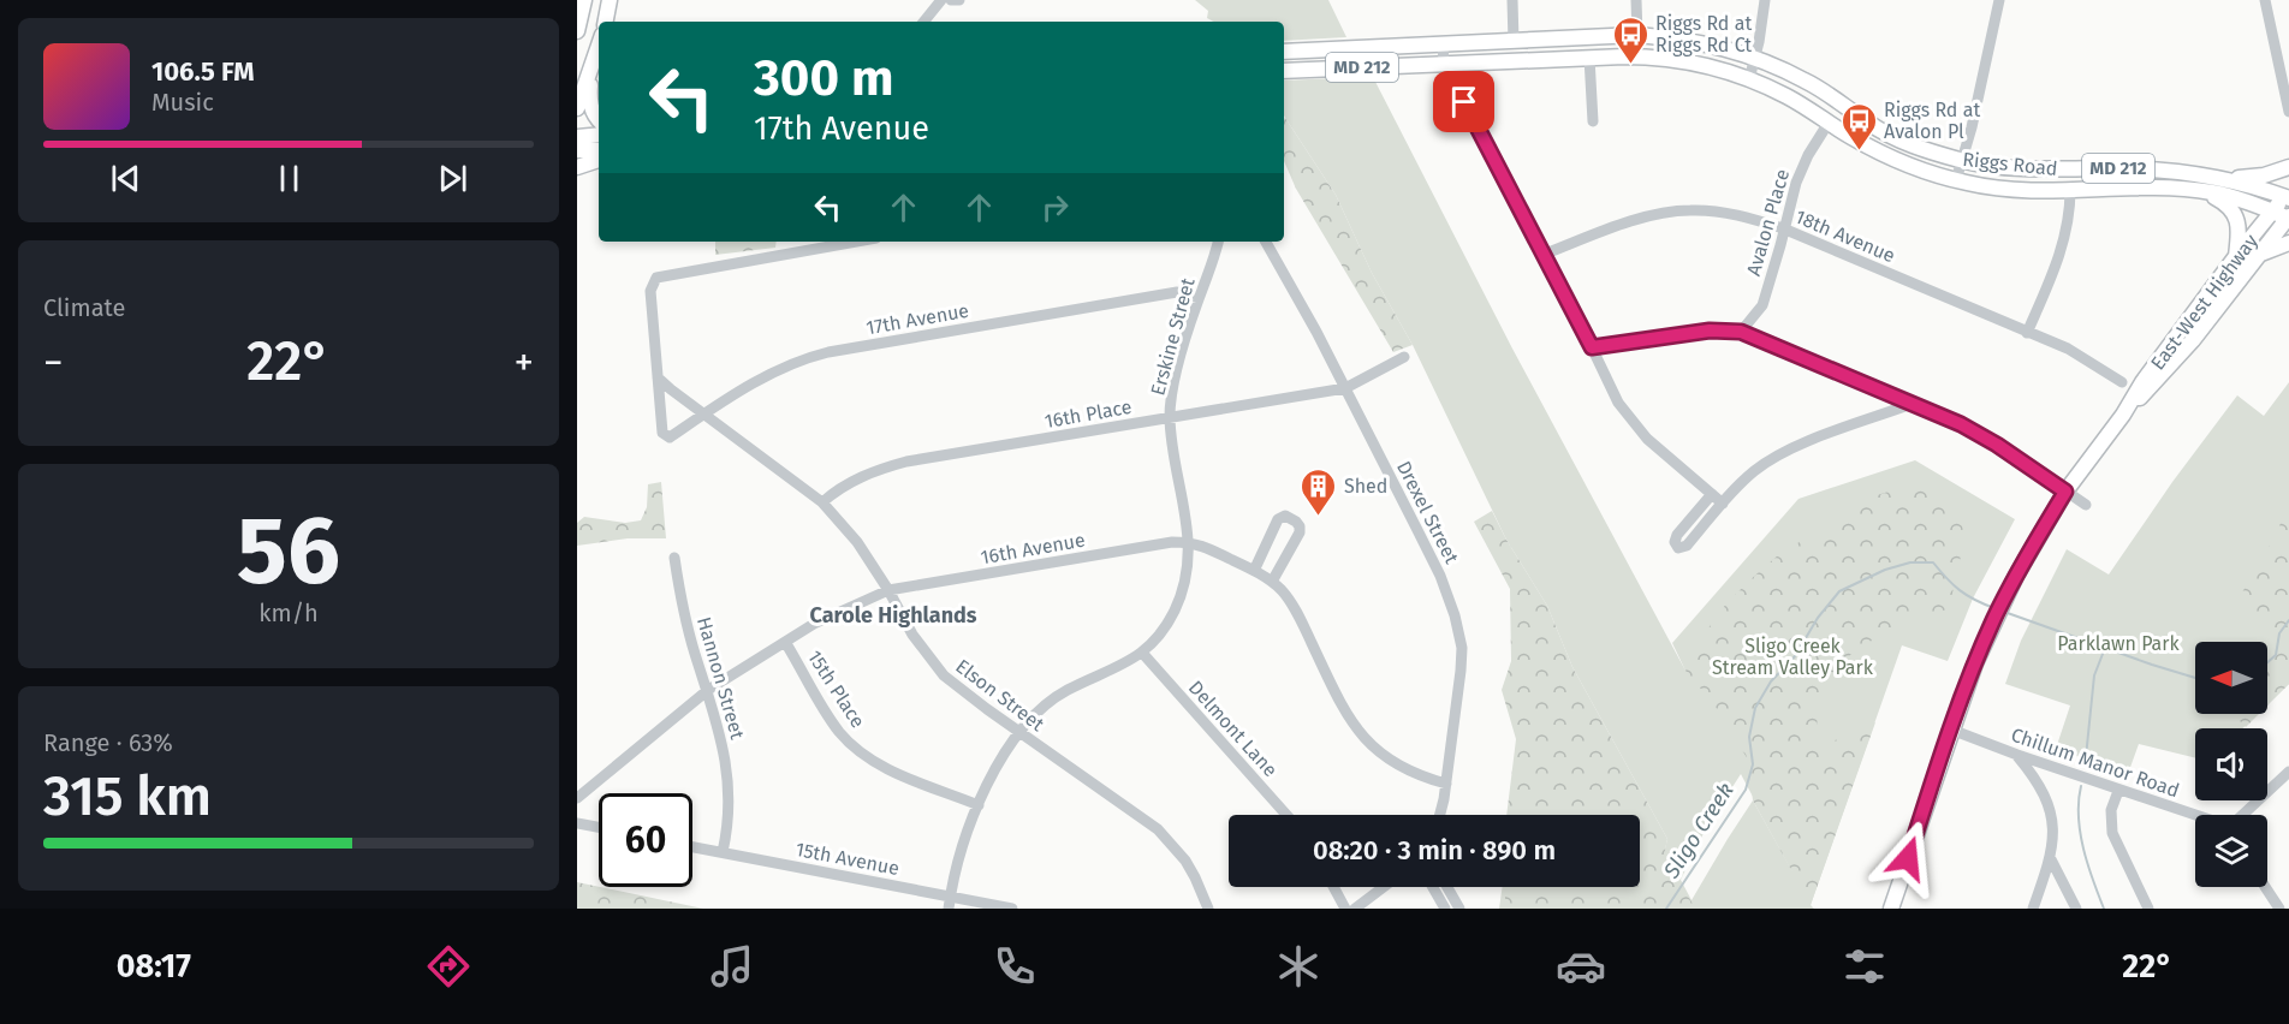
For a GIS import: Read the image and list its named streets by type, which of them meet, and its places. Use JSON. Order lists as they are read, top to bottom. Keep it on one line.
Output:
{"streets":{"main road":["MD 212","Riggs Road","East-West Highway"],"street":["Avalon Place","18th Avenue","17th Avenue","Erskine Street","16th Place","Drexel Street","16th Avenue","Hannon Street","15th Place","Elson Street","Delmont Lane","Chillum Manor Road","15th Avenue"]},"crossings":[["Riggs Road","Avalon Place"],["Riggs Road","East-West Highway"],["Avalon Place","18th Avenue"],["East-West Highway","Chillum Manor Road"],["17th Avenue","Erskine Street"],["17th Avenue","Elson Street"],["Erskine Street","16th Place"],["Erskine Street","16th Avenue"],["Erskine Street","15th Place"],["Erskine Street","Elson Street"],["Erskine Street","Delmont Lane"],["Erskine Street","15th Avenue"],["16th Place","Drexel Street"],["16th Place","Elson Street"],["Drexel Street","16th Avenue"],["16th Avenue","Hannon Street"],["16th Avenue","15th Place"],["16th Avenue","Elson Street"],["Hannon Street","15th Avenue"]],"districts":["Carole Highlands"],"water":["Sligo Creek"],"parks":["Parklawn Park","Sligo Creek Stream Valley Park"],"places":{"bus stop":["Riggs Rd at Riggs Rd Ct","Riggs Rd at Avalon Pl"],"building":["Shed"]},"north":"left","page":{"turn":["300 m","17th Avenue"],"song":["106.5 FM","Music"],"tile":["Climate",["56","km/h"],["Range · 63%","315 km"]],"heat":["−","22°","+"],"limit":"60","trip":"08:20 · 3 min · 890 m","tabs":["08:17","22°"]}}
